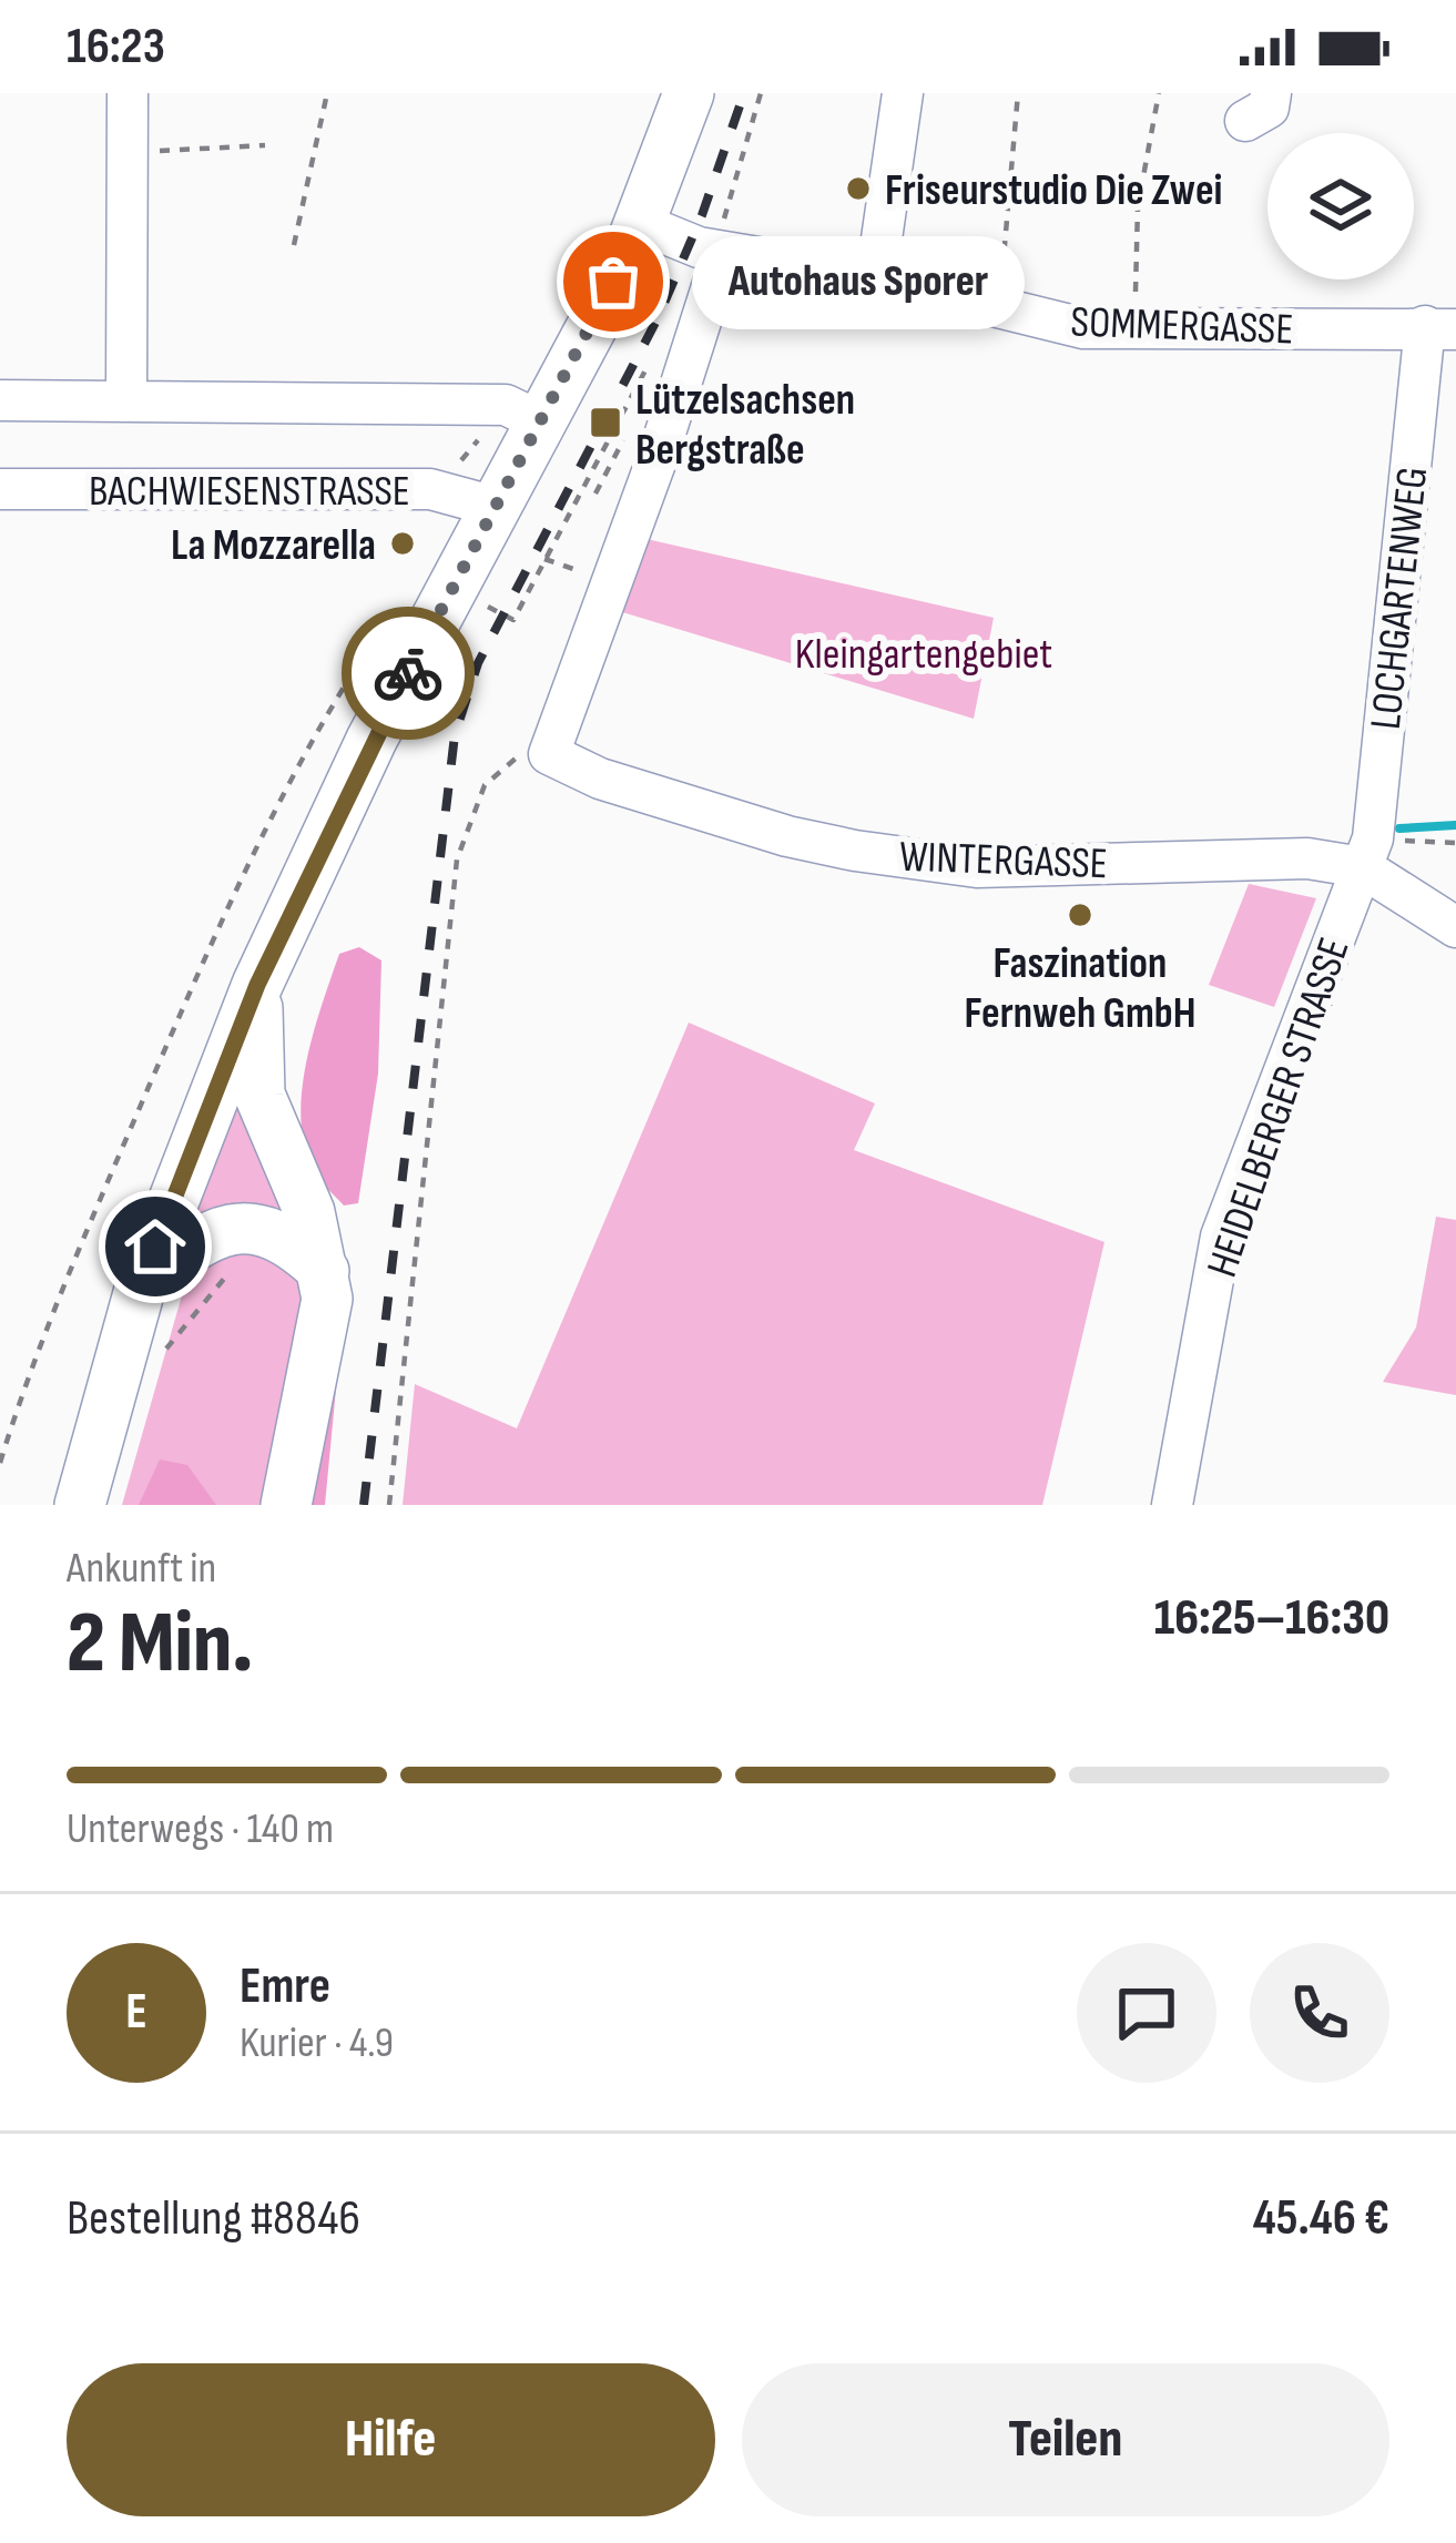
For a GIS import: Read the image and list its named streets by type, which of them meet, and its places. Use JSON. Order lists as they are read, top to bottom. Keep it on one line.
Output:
{"streets":{"street":["SOMMERGASSE","BACHWIESENSTRASSE","LOCHGARTENWEG","WINTERGASSE","HEIDELBERGER STRASSE"]},"crossings":[["SOMMERGASSE","LOCHGARTENWEG"],["LOCHGARTENWEG","WINTERGASSE"],["LOCHGARTENWEG","HEIDELBERGER STRASSE"],["WINTERGASSE","HEIDELBERGER STRASSE"]],"parks":["Kleingartengebiet"],"places":{"other":["Friseurstudio Die Zwei","Autohaus Sporer","La Mozzarella","Faszination Fernweh GmbH"],"transit":["Lützelsachsen Bergstraße"]},"page":{"status":"16:23","bubble":"Autohaus Sporer","heading":["2 Min.","Ankunft in","16:25–16:30"],"panel":["Emre","Kurier · 4.9","Bestellung #8846","45.46 €"],"bar":"Unterwegs · 140 m","round":"E","buttons":["Hilfe","Teilen"]}}
